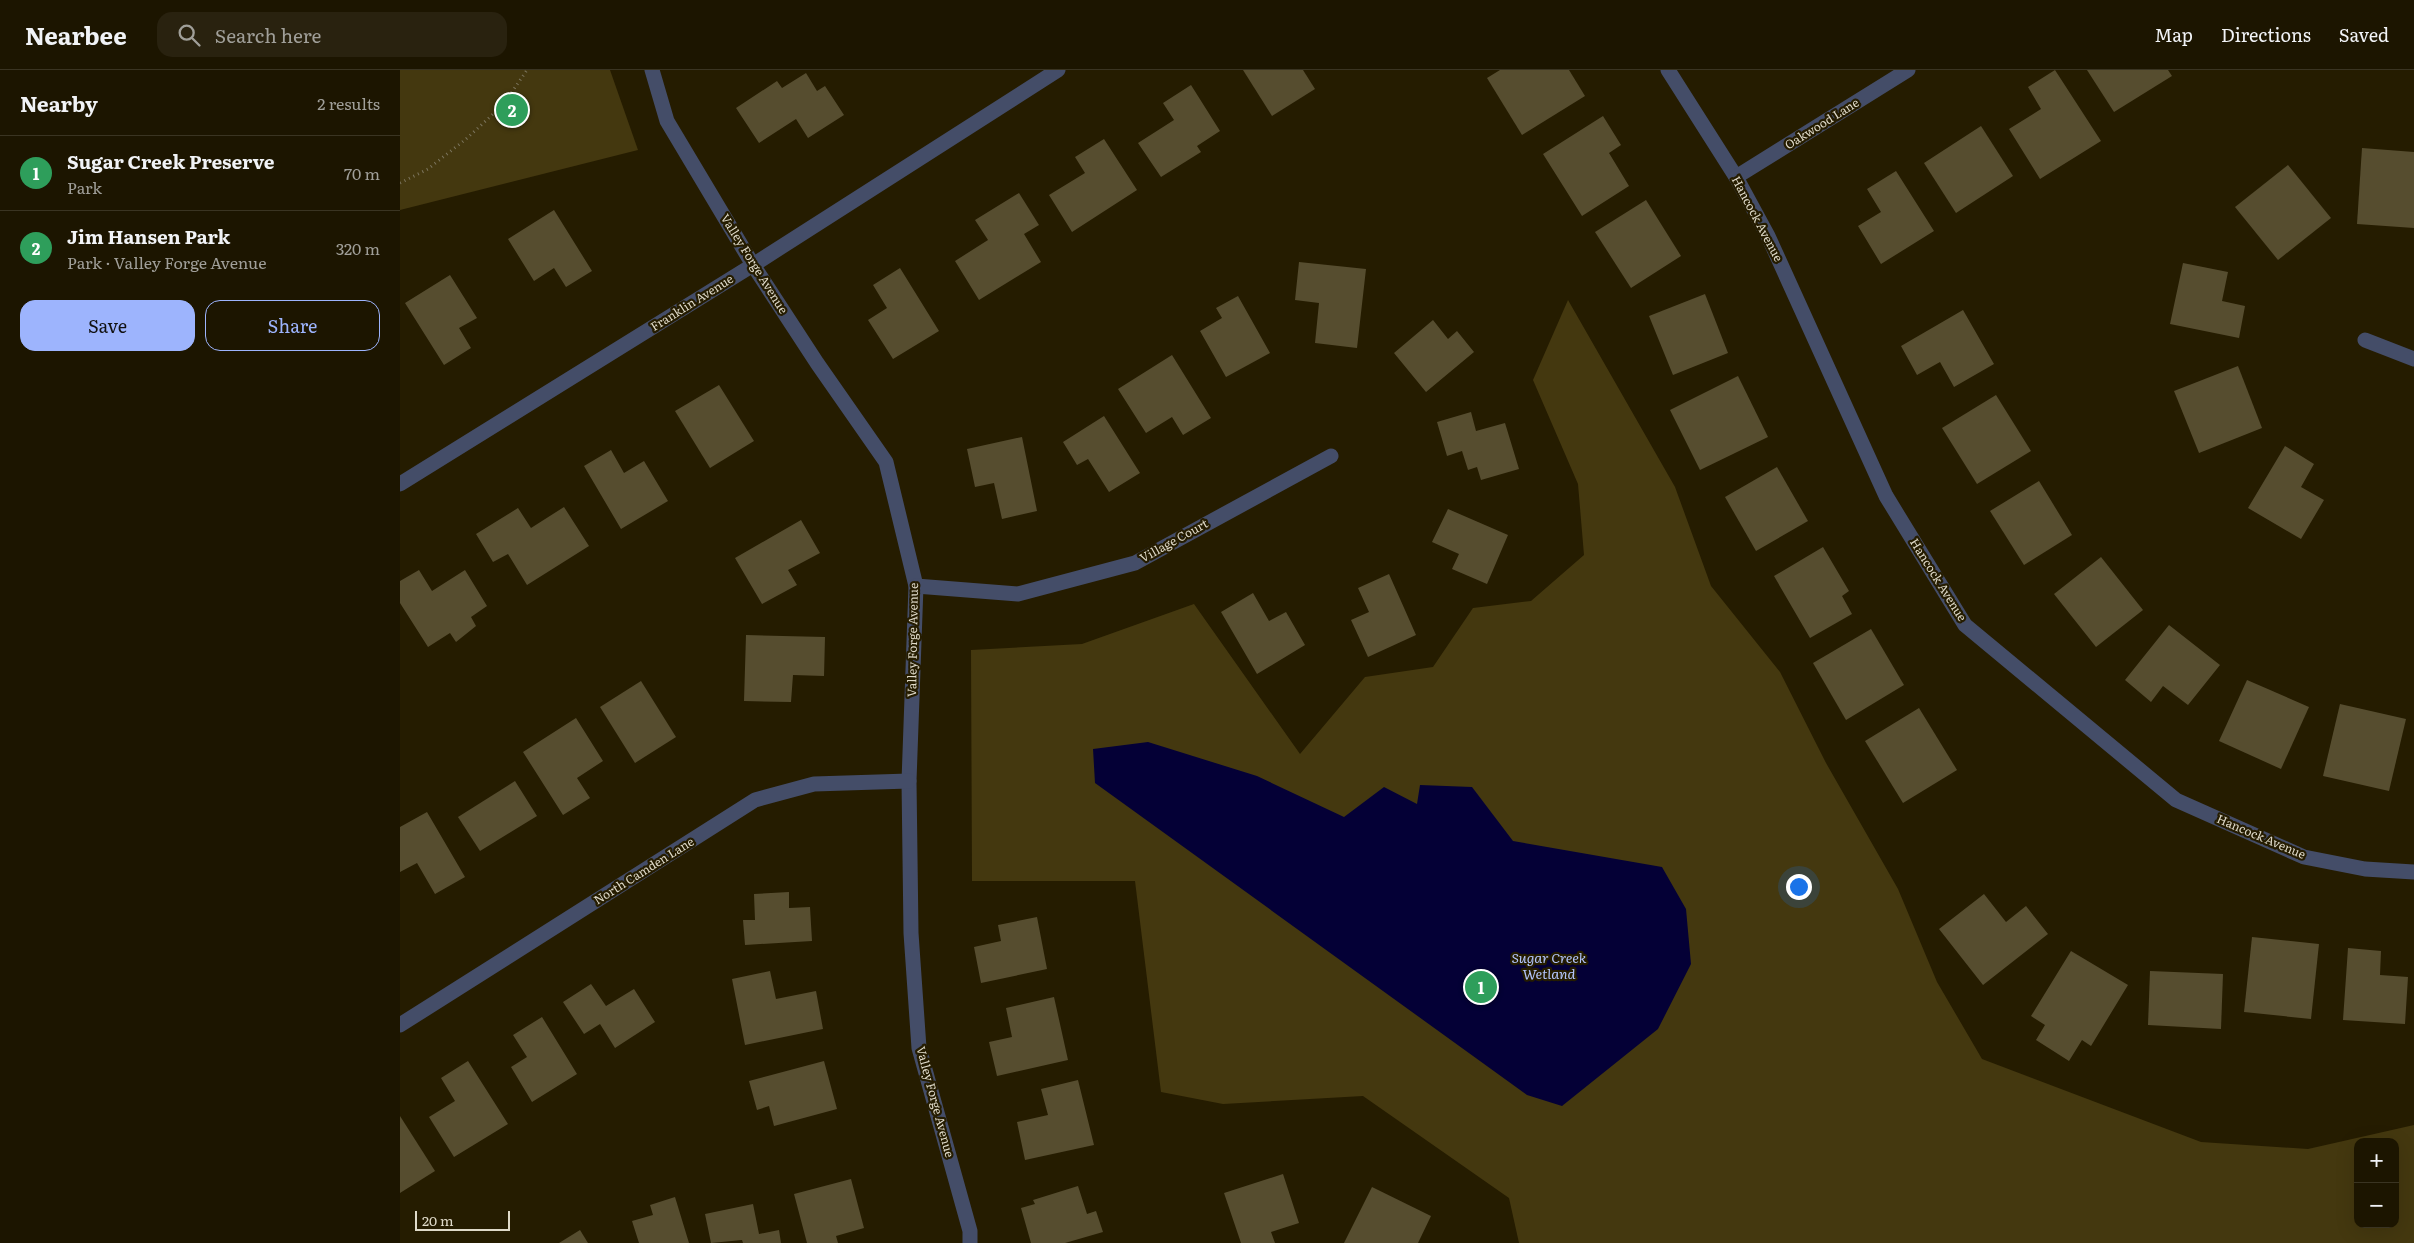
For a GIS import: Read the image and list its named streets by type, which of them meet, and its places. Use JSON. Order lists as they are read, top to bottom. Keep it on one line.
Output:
{"streets":{"street":["Oakwood Lane","Hancock Avenue","Valley Forge Avenue","Franklin Avenue","Village Court","North Camden Lane"]},"crossings":[["Oakwood Lane","Hancock Avenue"],["Valley Forge Avenue","Franklin Avenue"],["Valley Forge Avenue","Village Court"],["Valley Forge Avenue","North Camden Lane"]],"water":["Sugar Creek Wetland"],"scale_bar":"20 m","page":{"header":"Nearbee","search":"Search here","nav":["Map","Directions","Saved"],"heading":["Nearby","2 results"],"pins":["2","1"],"list":[{"mark":"1","name":"Sugar Creek Preserve","note":"Park","value":"70 m"},{"mark":"2","name":"Jim Hansen Park","note":"Park · Valley Forge Avenue","value":"320 m"}],"buttons":["Save","Share"],"map_buttons":["+","−"],"scale":"20 m"}}
